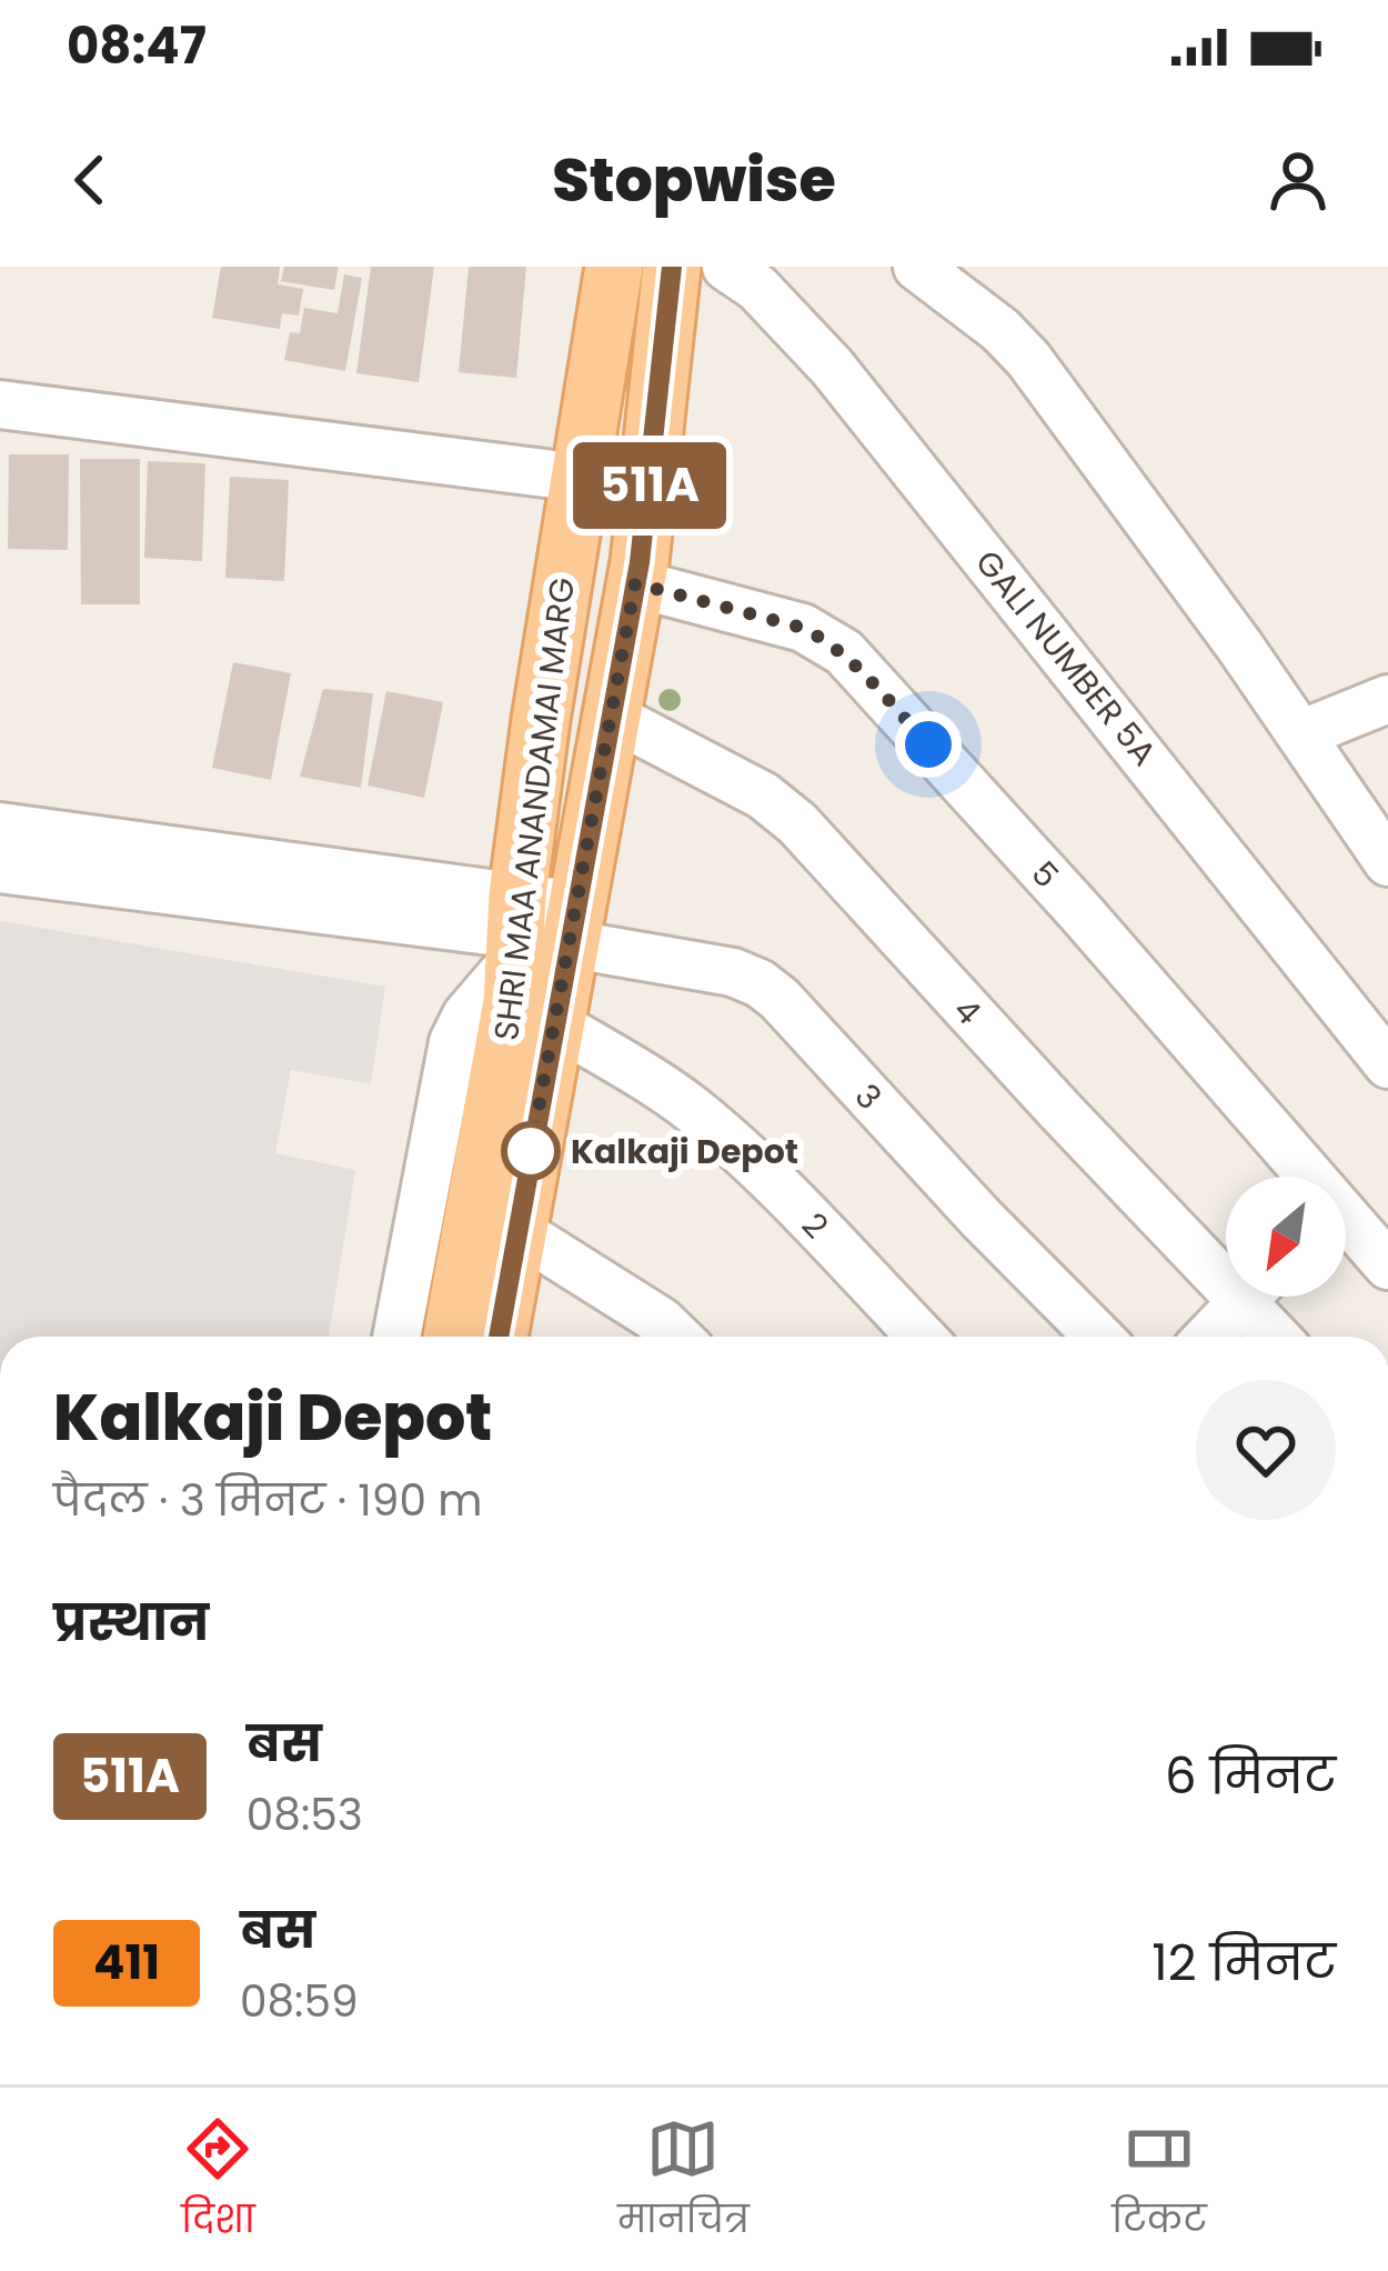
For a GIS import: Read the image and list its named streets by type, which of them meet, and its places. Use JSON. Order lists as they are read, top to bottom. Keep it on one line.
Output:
{"streets":{"main road":["SHRI MAA ANANDAMAI MARG"],"street":["GALI NUMBER 5A","5","4","3","2"]},"crossings":[["SHRI MAA ANANDAMAI MARG","5"],["SHRI MAA ANANDAMAI MARG","4"],["SHRI MAA ANANDAMAI MARG","3"],["SHRI MAA ANANDAMAI MARG","2"]],"places":["Kalkaji Depot"],"lines":["bus line 511A"],"north":"bottom left","page":{"status":"08:47","header":"Stopwise","on_map":"511A","heading":[["Kalkaji Depot","पैदल · 3 मिनट · 190 m"],"प्रस्थान"],"list":[{"mark":"511A","name":"बस","note":"08:53","value":"6 मिनट"},{"mark":"411","name":"बस","note":"08:59","value":"12 मिनट"}],"tabs":["दिशा","मानचित्र","टिकट"]}}
